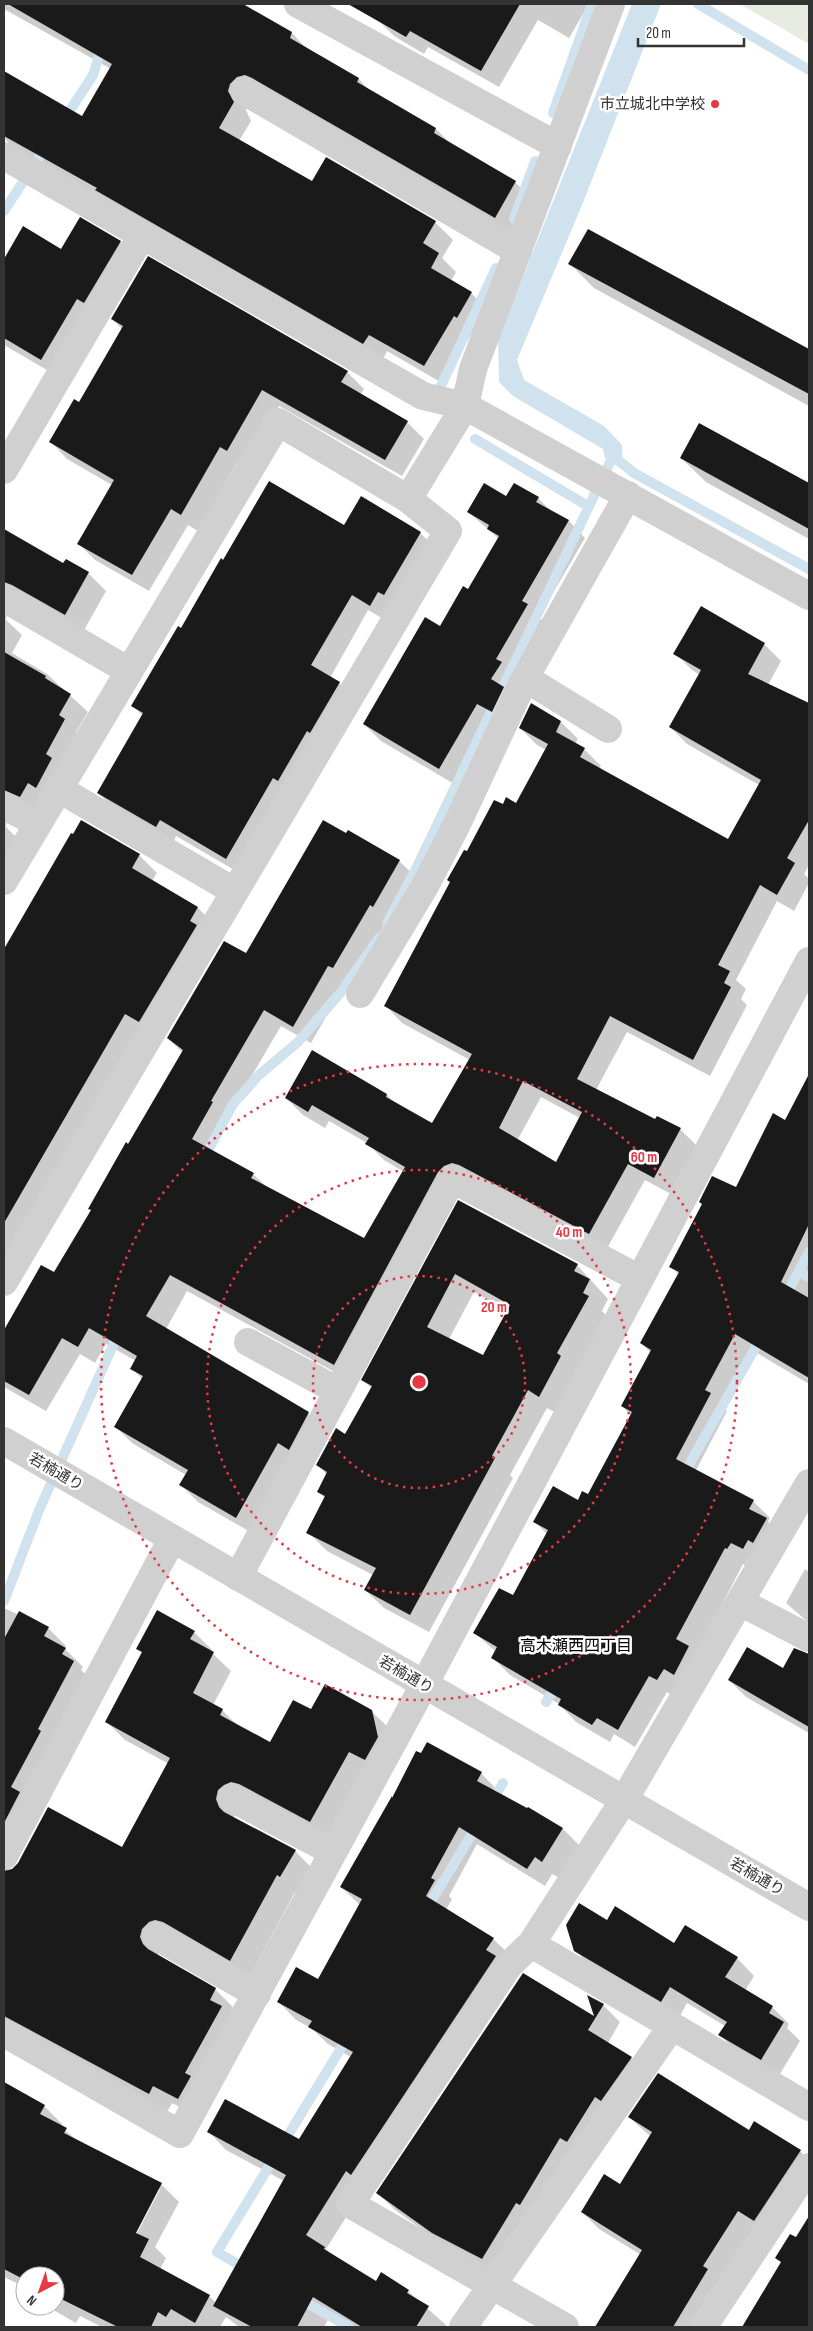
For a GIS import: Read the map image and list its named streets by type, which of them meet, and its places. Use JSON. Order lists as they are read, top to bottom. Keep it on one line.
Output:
{"streets":{"street":["若楠通り"]},"districts":["高木瀬西四丁目"],"places":["市立城北中学校"],"scale_bar":"20 m","north":"bottom left","rings":["60 m","40 m","20 m"]}
